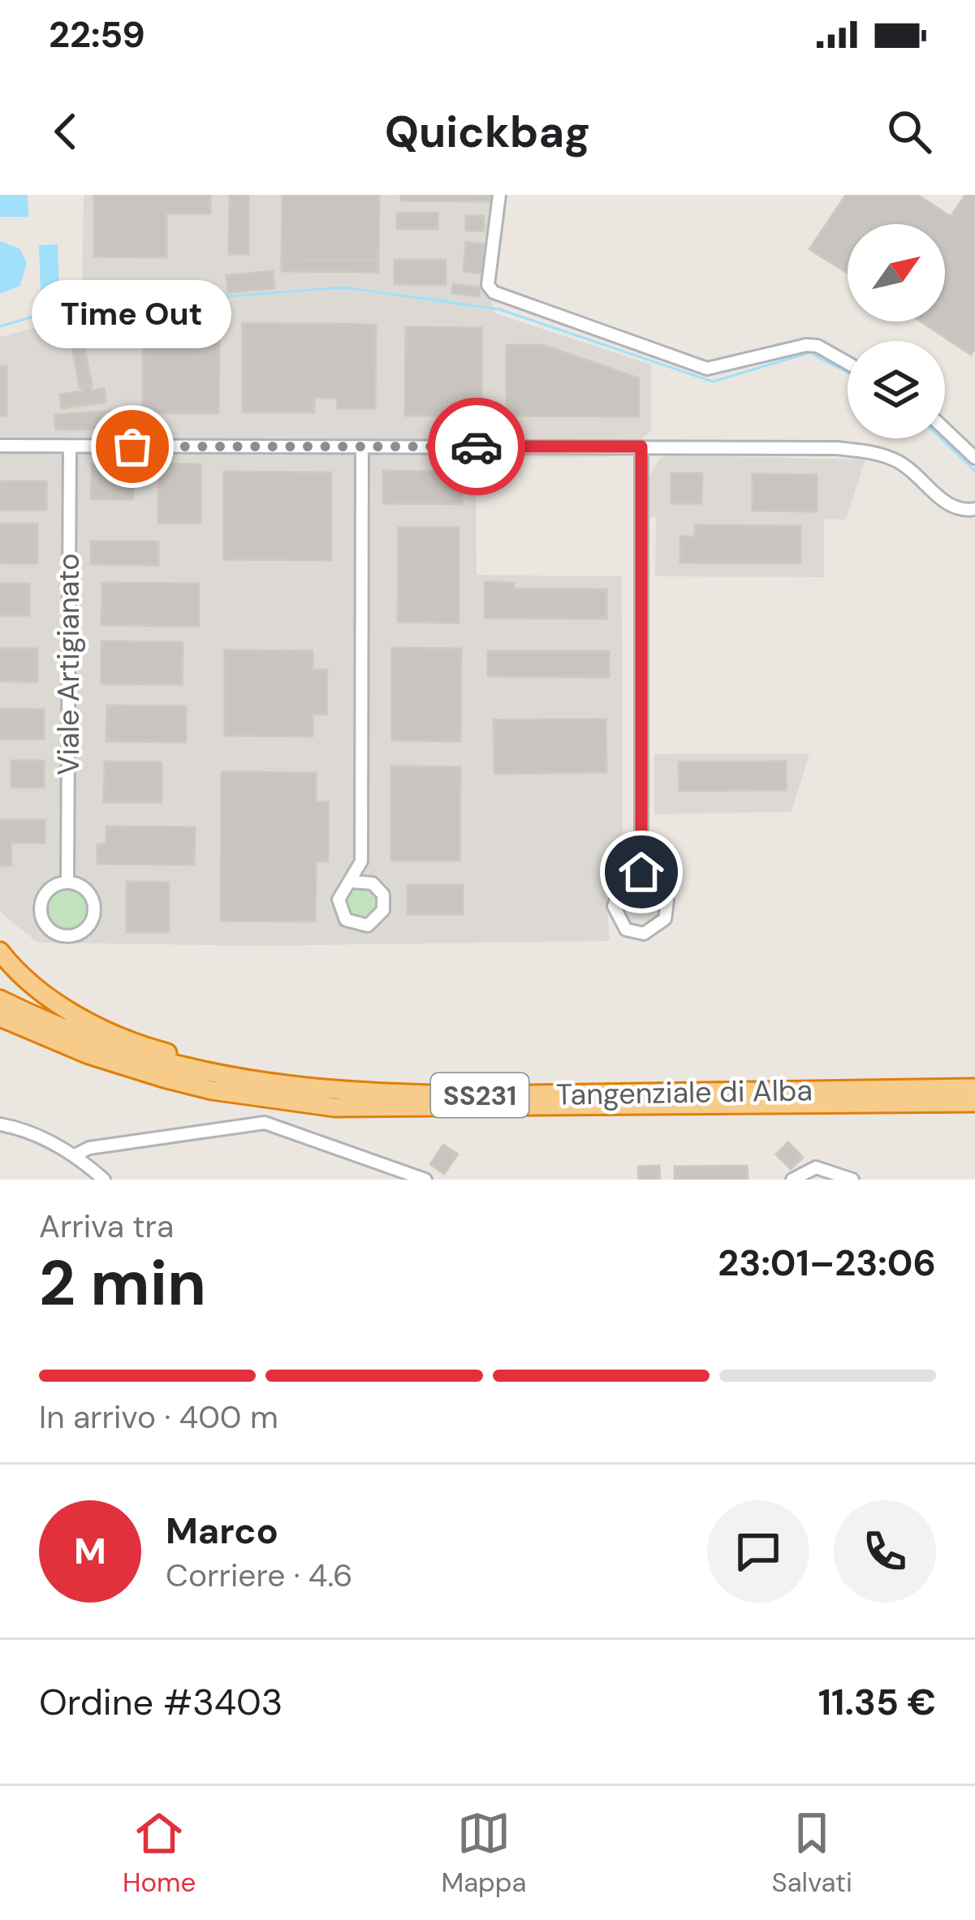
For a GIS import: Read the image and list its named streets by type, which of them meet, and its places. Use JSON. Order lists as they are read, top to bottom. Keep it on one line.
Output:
{"streets":{"highway":["Tangenziale di Alba","SS231"],"street":["Viale Artigianato"]},"places":["Time Out"],"north":"top right","page":{"status":"22:59","header":"Quickbag","bubble":"Time Out","heading":["2 min","Arriva tra","23:01–23:06"],"panel":["Marco","Corriere · 4.6","Ordine #3403","11.35 €"],"bar":"In arrivo · 400 m","round":"M","tabs":["Home","Mappa","Salvati"]}}
